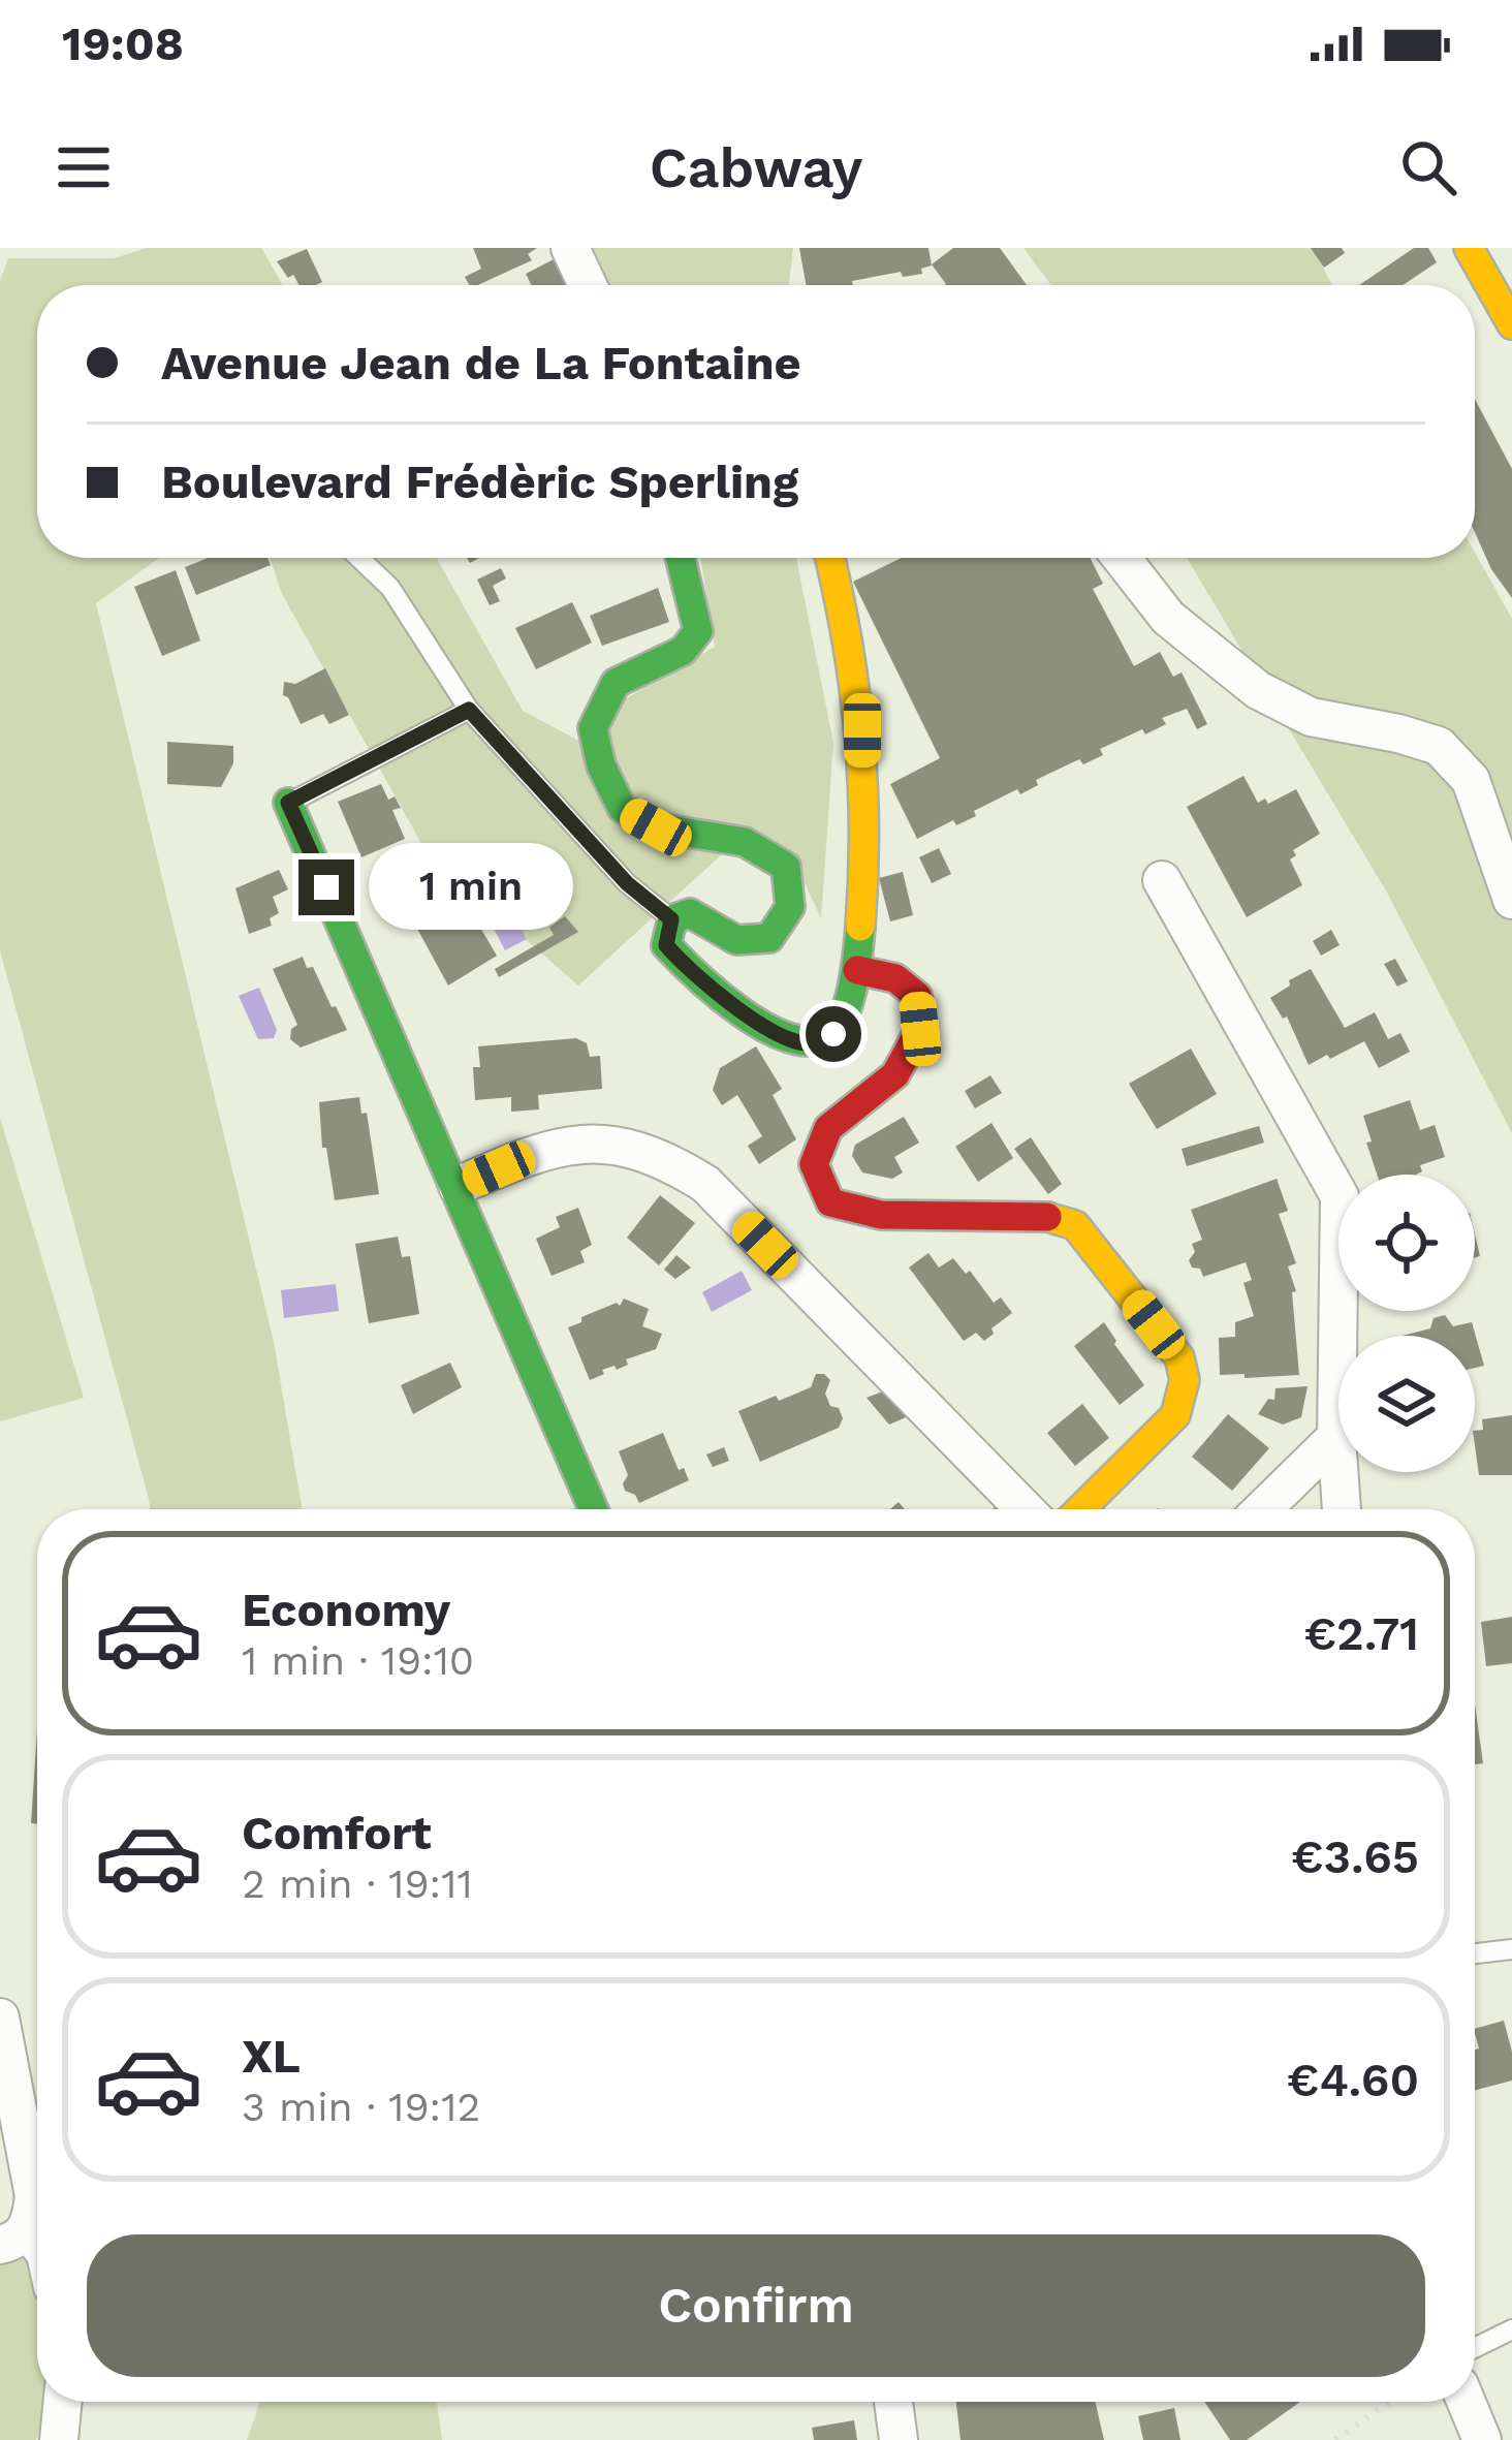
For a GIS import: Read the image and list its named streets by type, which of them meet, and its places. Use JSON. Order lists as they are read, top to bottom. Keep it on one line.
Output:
{"page":{"status":"19:08","header":"Cabway","banner":["Avenue Jean de La Fontaine","Boulevard Frédèric Sperling"],"bubble":"1 min","list":[{"name":"Economy","note":"1 min · 19:10","value":"€2.71"},{"name":"Comfort","note":"2 min · 19:11","value":"€3.65"},{"name":"XL","note":"3 min · 19:12","value":"€4.60"}],"buttons":"Confirm"}}
